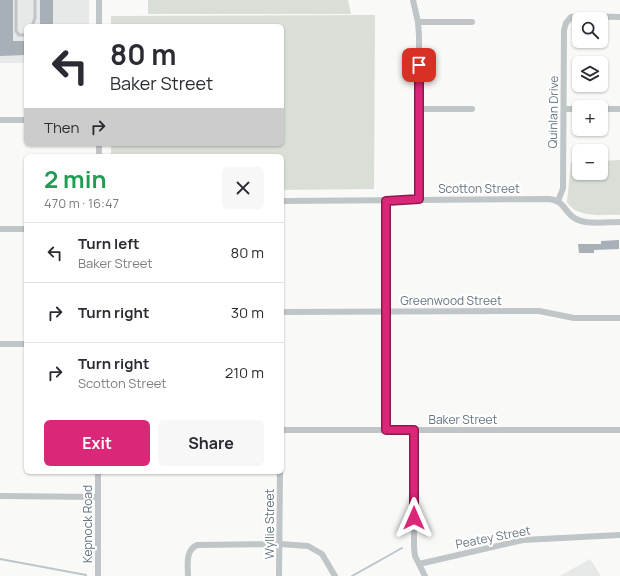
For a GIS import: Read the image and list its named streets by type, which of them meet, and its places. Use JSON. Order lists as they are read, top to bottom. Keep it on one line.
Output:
{"streets":{"street":["Quinlan Drive","Scotton Street","Greenwood Street","Baker Street","Kepnock Road","Wyllie Street","Peatey Street"]},"crossings":[["Quinlan Drive","Scotton Street"]],"page":{"map_buttons":["+","−"],"turn":["80 m","Baker Street"],"then":"Then","heading":["2 min","470 m · 16:47"],"list":[{"name":"Turn left","note":"Baker Street","value":"80 m"},{"name":"Turn right","value":"30 m"},{"name":"Turn right","note":"Scotton Street","value":"210 m"}],"buttons":["Exit","Share"]}}
